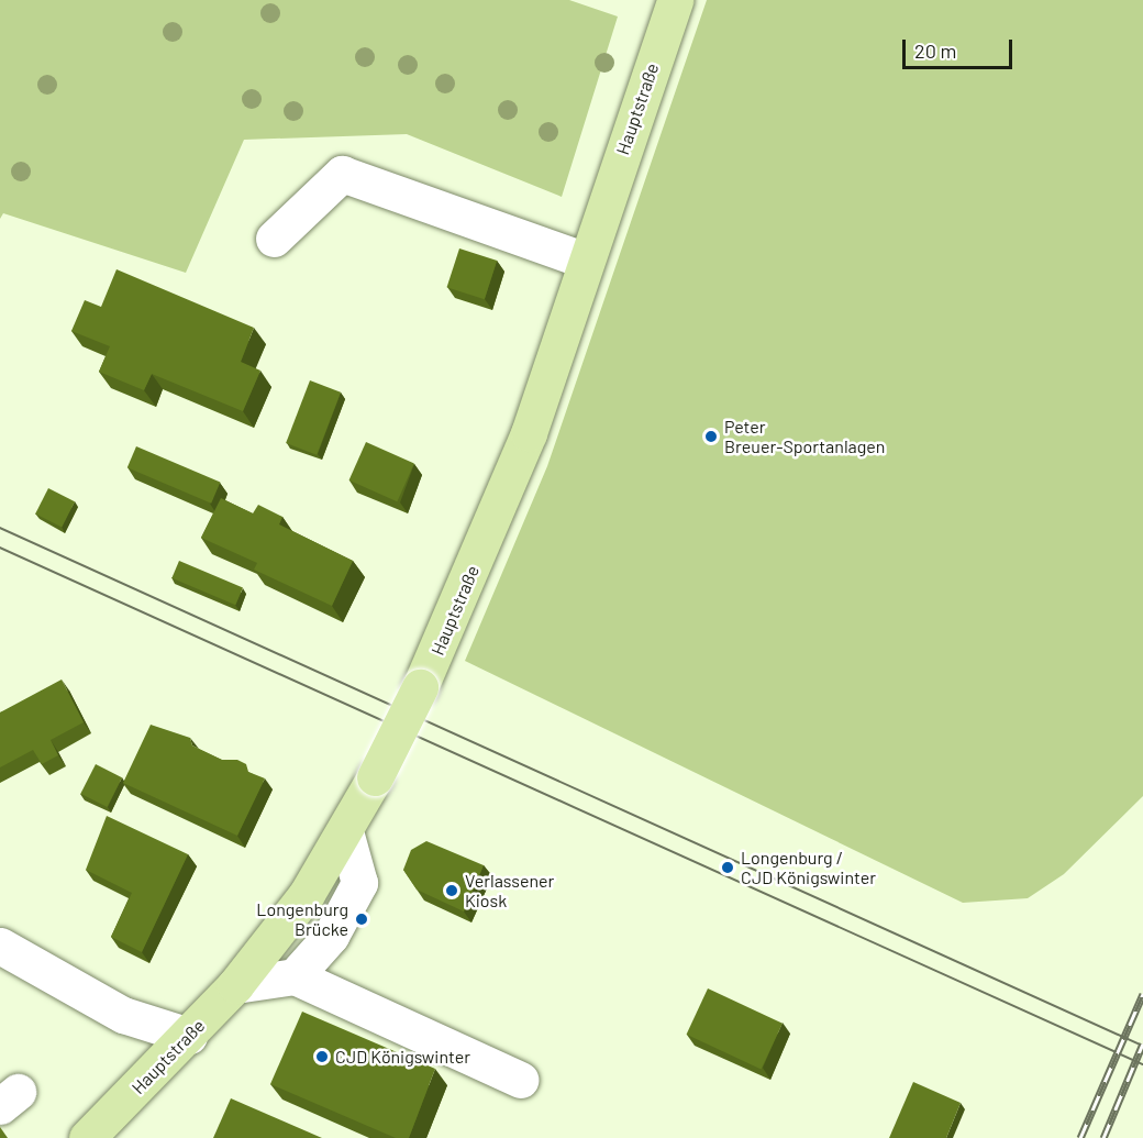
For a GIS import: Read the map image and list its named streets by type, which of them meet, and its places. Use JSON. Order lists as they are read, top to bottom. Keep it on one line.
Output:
{"streets":{"main road":["Hauptstraße"]},"places":["Peter Breuer-Sportanlagen","Longenburg / CJD Königswinter","Verlassener Kiosk","Longenburg Brücke","CJD Königswinter"],"scale_bar":"20 m"}
